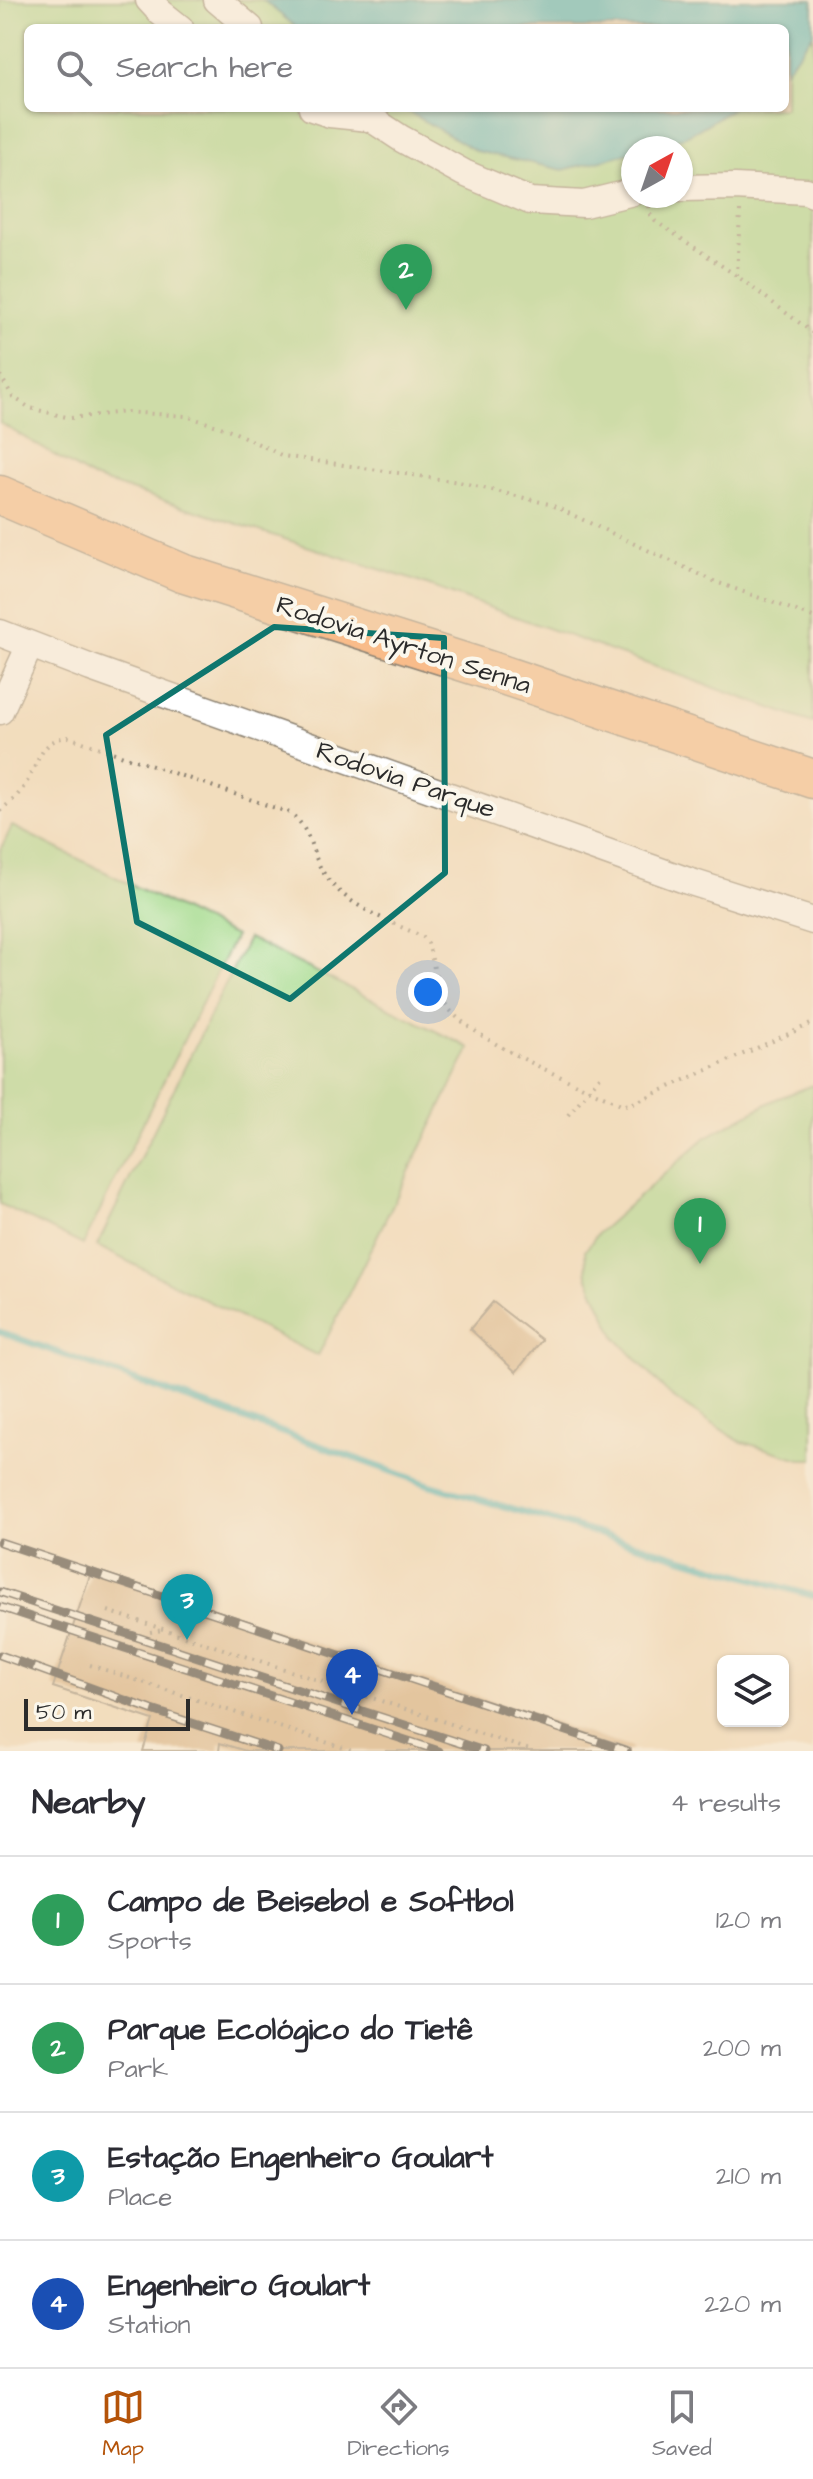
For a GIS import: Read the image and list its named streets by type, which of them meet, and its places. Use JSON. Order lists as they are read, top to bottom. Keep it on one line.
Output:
{"streets":{"highway":["Rodovia Ayrton Senna"],"street":["Rodovia Parque"]},"scale_bar":"50 m","north":"top right","page":{"search":"Search here","pins":["2","1","3","4"],"scale":"50 m","heading":["Nearby","4 results"],"list":[{"mark":"1","name":"Campo de Beisebol e Softbol","note":"Sports","value":"120 m"},{"mark":"2","name":"Parque Ecológico do Tietê","note":"Park","value":"200 m"},{"mark":"3","name":"Estação Engenheiro Goulart","note":"Place","value":"210 m"},{"mark":"4","name":"Engenheiro Goulart","note":"Station","value":"220 m"}],"nav":["Map","Directions","Saved"]}}
